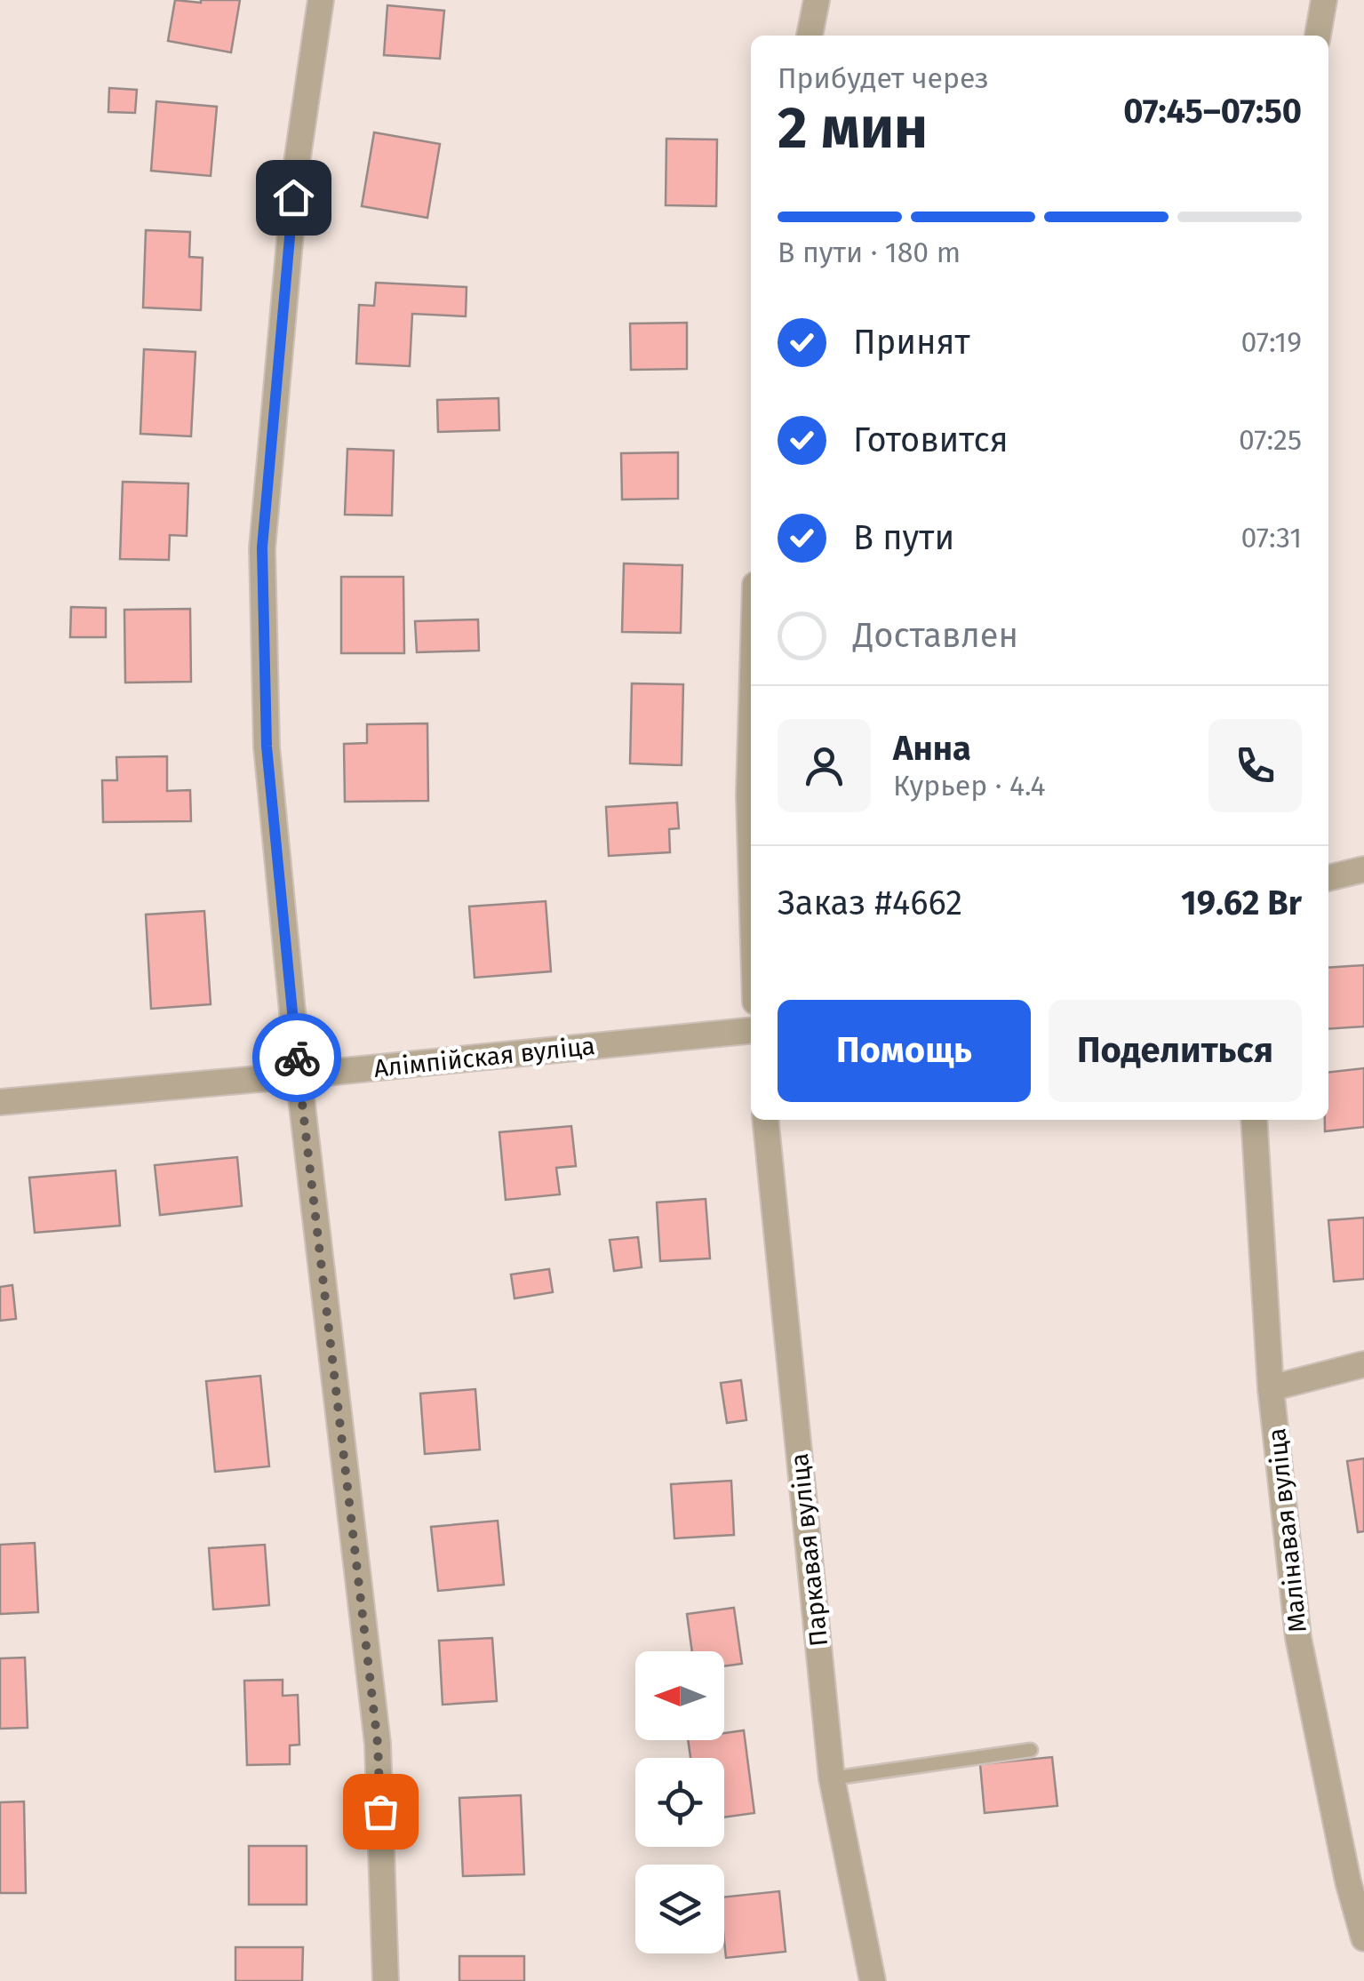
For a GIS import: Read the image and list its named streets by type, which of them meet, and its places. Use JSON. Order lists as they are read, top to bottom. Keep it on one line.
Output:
{"streets":{"street":["Алімпійская вуліца","Малінавая вуліца","Паркавая вуліца"]},"north":"left","page":{"heading":["2 мин","Прибудет через","07:45–07:50"],"panel":["Анна","Курьер · 4.4","Заказ #4662","19.62 Br"],"bar":"В пути · 180 m","list":[["Принят","07:19"],["Готовится","07:25"],["В пути","07:31"],"Доставлен"],"buttons":["Помощь","Поделиться"]}}
